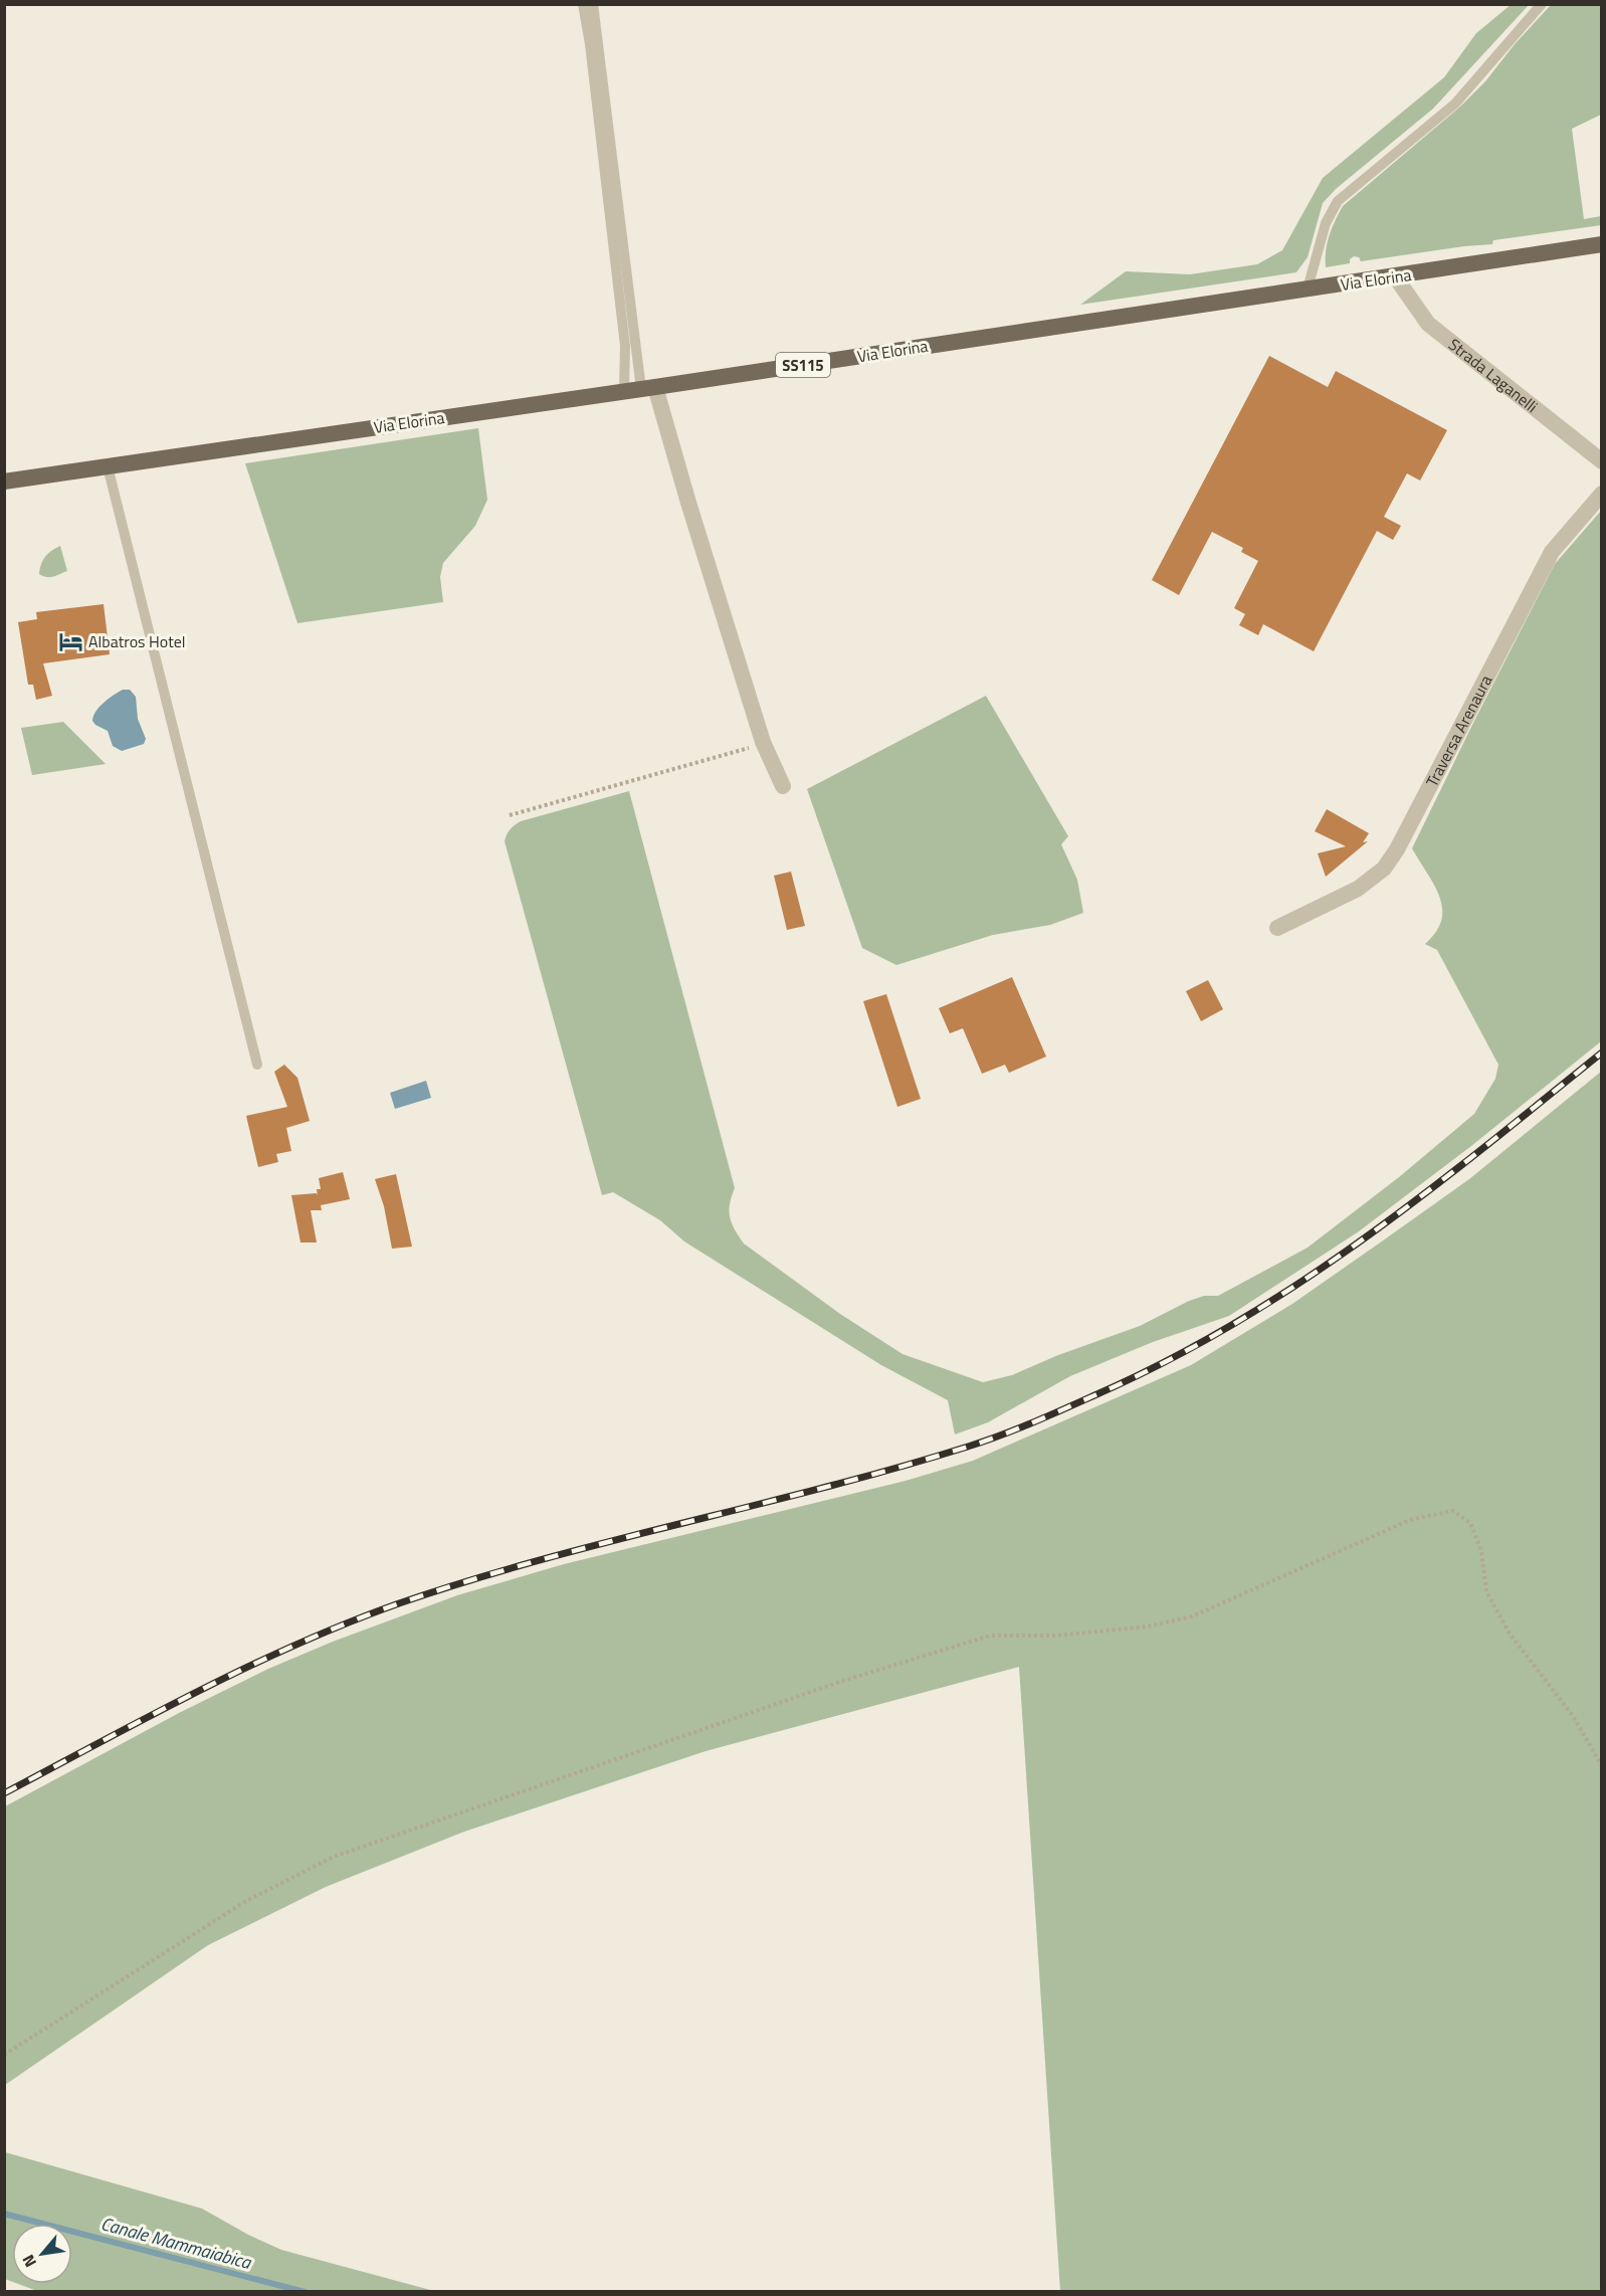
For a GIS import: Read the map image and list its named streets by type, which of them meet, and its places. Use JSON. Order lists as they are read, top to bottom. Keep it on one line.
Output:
{"streets":{"main road":["Via Elorina","SS115"],"street":["Strada Laganelli","Traversa Arenaura"]},"crossings":[["Via Elorina","Strada Laganelli"]],"water":["Canale Mammaiabica"],"places":{"hotel":["Albatros Hotel"]},"north":"bottom left"}
